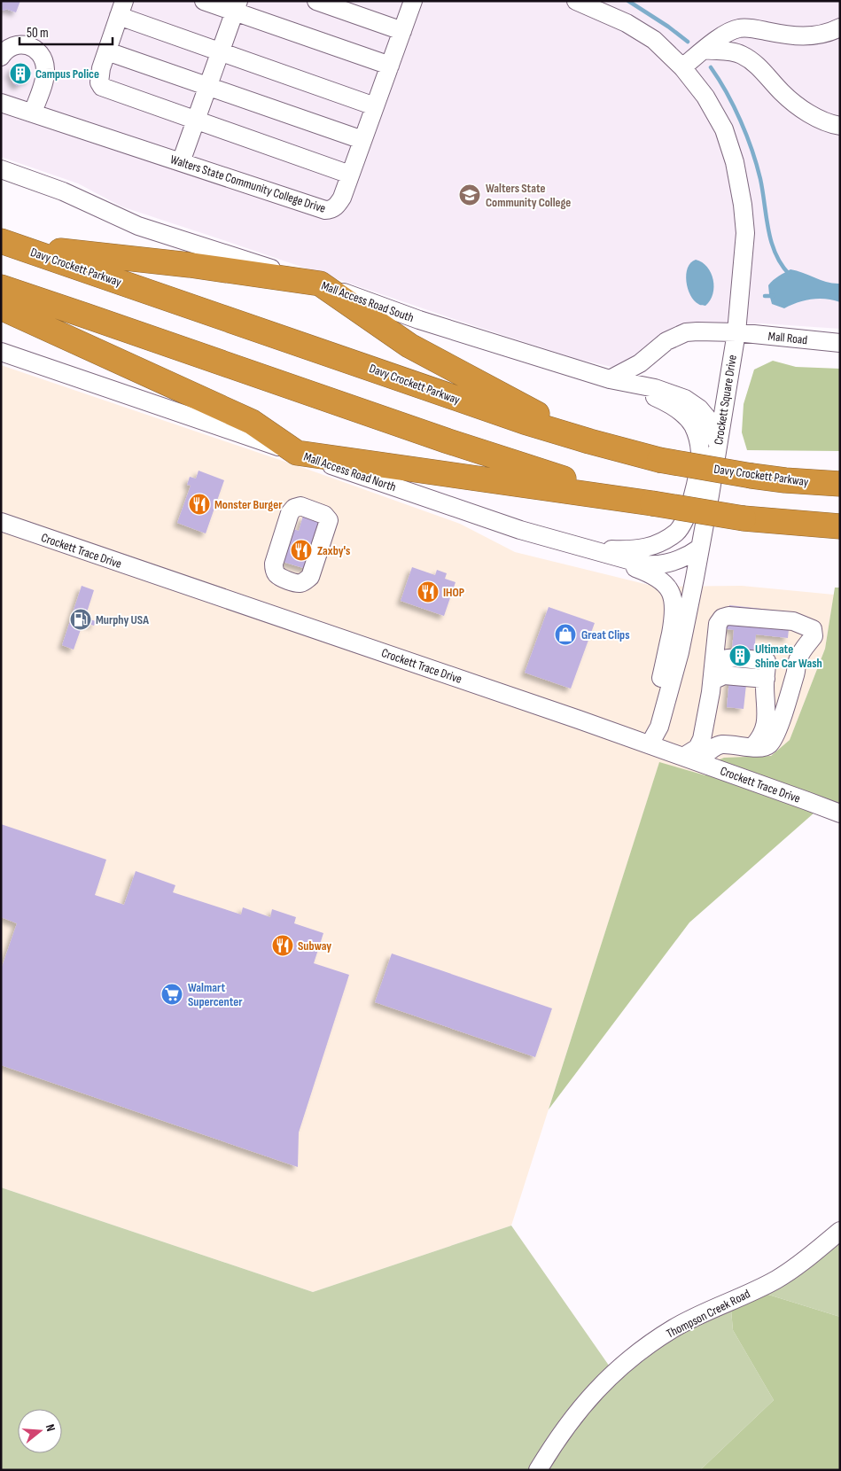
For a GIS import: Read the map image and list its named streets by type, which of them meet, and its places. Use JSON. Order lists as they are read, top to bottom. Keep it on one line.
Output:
{"streets":{"highway":["Davy Crockett Parkway"],"street":["Walters State Community College Drive","Mall Access Road South","Mall Road","Crockett Square Drive","Mall Access Road North","Crockett Trace Drive","Thompson Creek Road"]},"crossings":[["Mall Access Road South","Mall Road"],["Mall Access Road South","Crockett Square Drive"],["Mall Road","Crockett Square Drive"],["Crockett Square Drive","Mall Access Road North"],["Crockett Square Drive","Crockett Trace Drive"]],"places":{"building":["Campus Police","Ultimate Shine Car Wash"],"school or university":["Walters State Community College"],"restaurant":["Monster Burger","Zaxby's","IHOP","Subway"],"fuel station":["Murphy USA"],"shop":["Great Clips"],"supermarket":["Walmart Supercenter"]},"scale_bar":"50 m","north":"right"}
